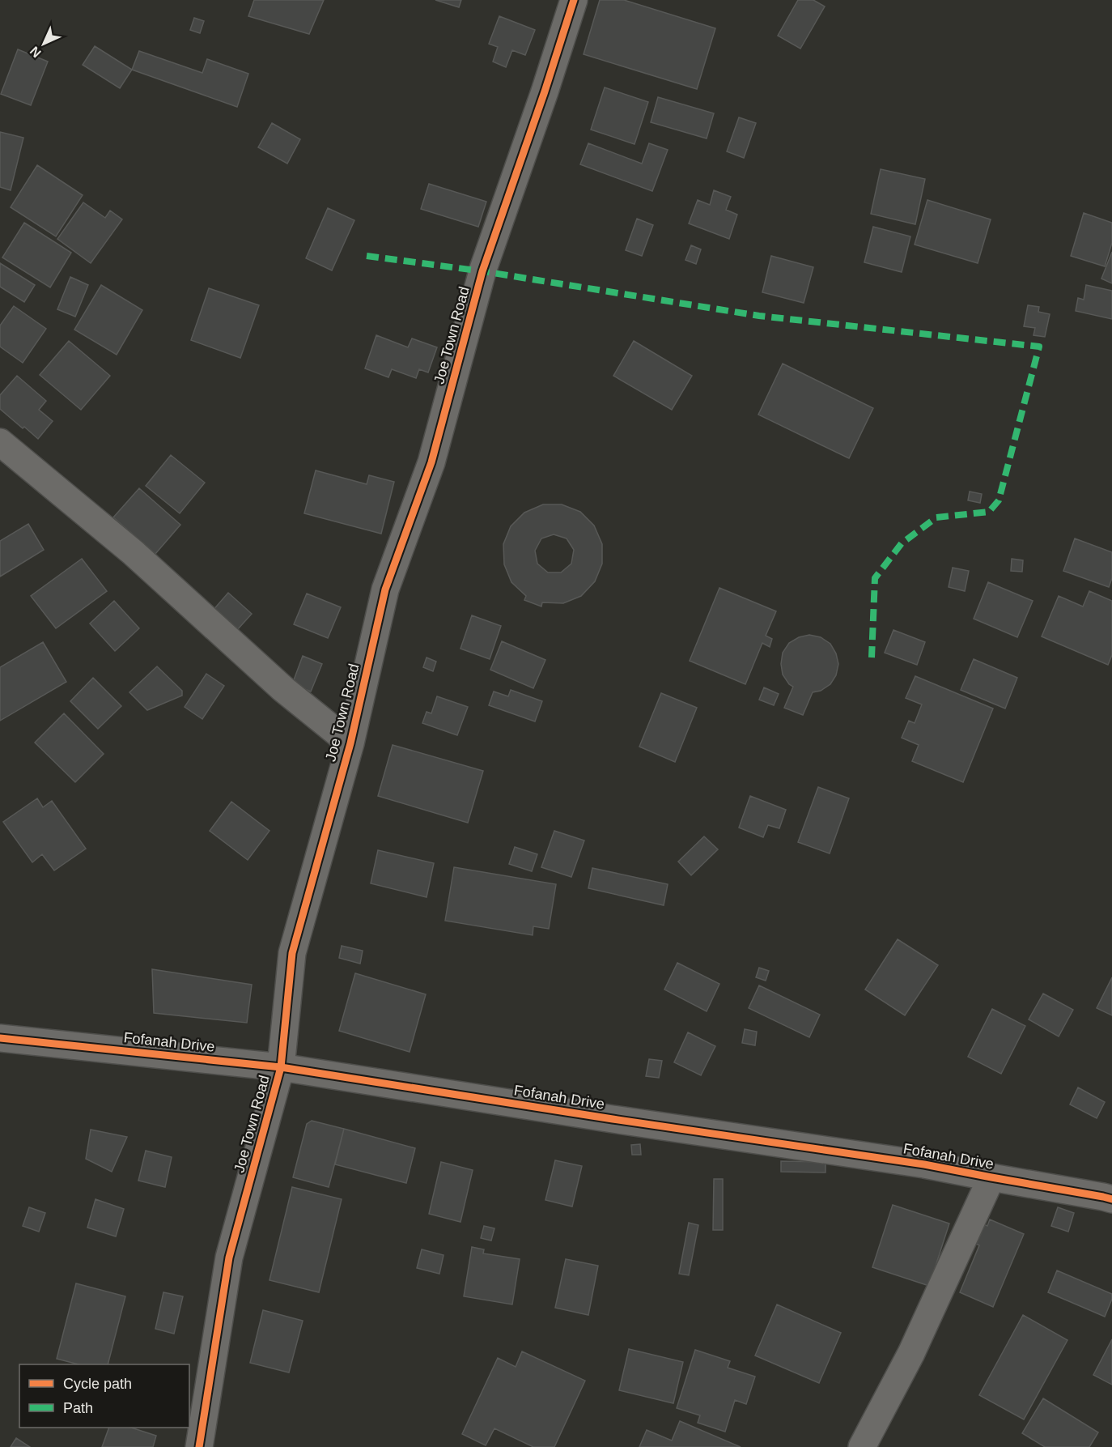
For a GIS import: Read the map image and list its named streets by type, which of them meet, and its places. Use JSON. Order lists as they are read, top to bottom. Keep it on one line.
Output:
{"streets":{"street":["Joe Town Road","Fofanah Drive"]},"crossings":[["Joe Town Road","Fofanah Drive"]],"legend":["Cycle path","Path"],"north":"bottom left"}
